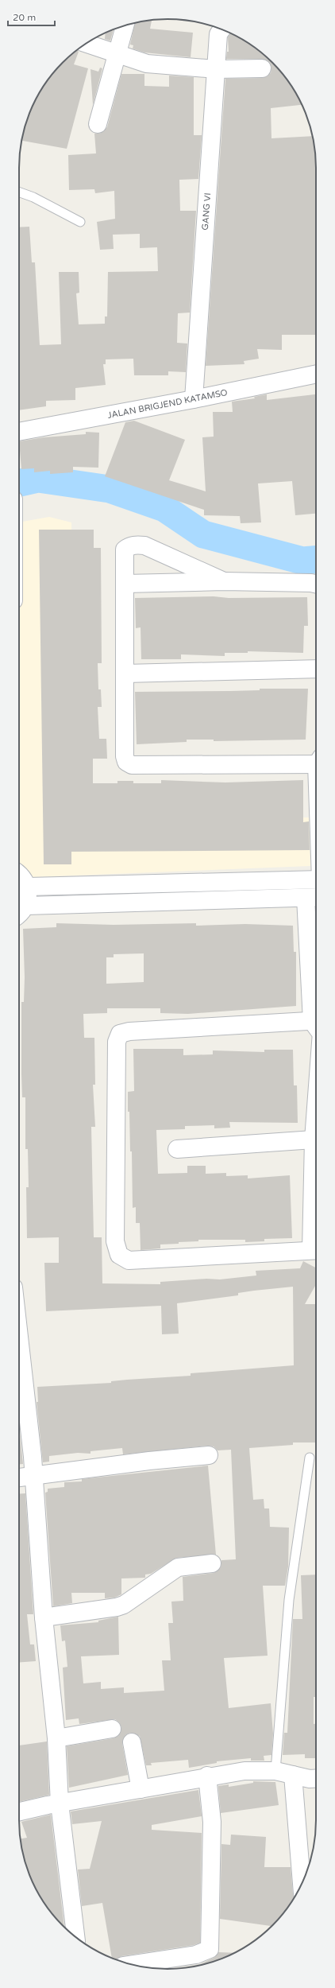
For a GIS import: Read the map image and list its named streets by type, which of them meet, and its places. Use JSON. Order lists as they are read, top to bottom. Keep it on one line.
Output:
{"streets":{"street":["GANG VI","JALAN BRIGJEND KATAMSO"]},"crossings":[["GANG VI","JALAN BRIGJEND KATAMSO"]],"scale_bar":"20 m"}
